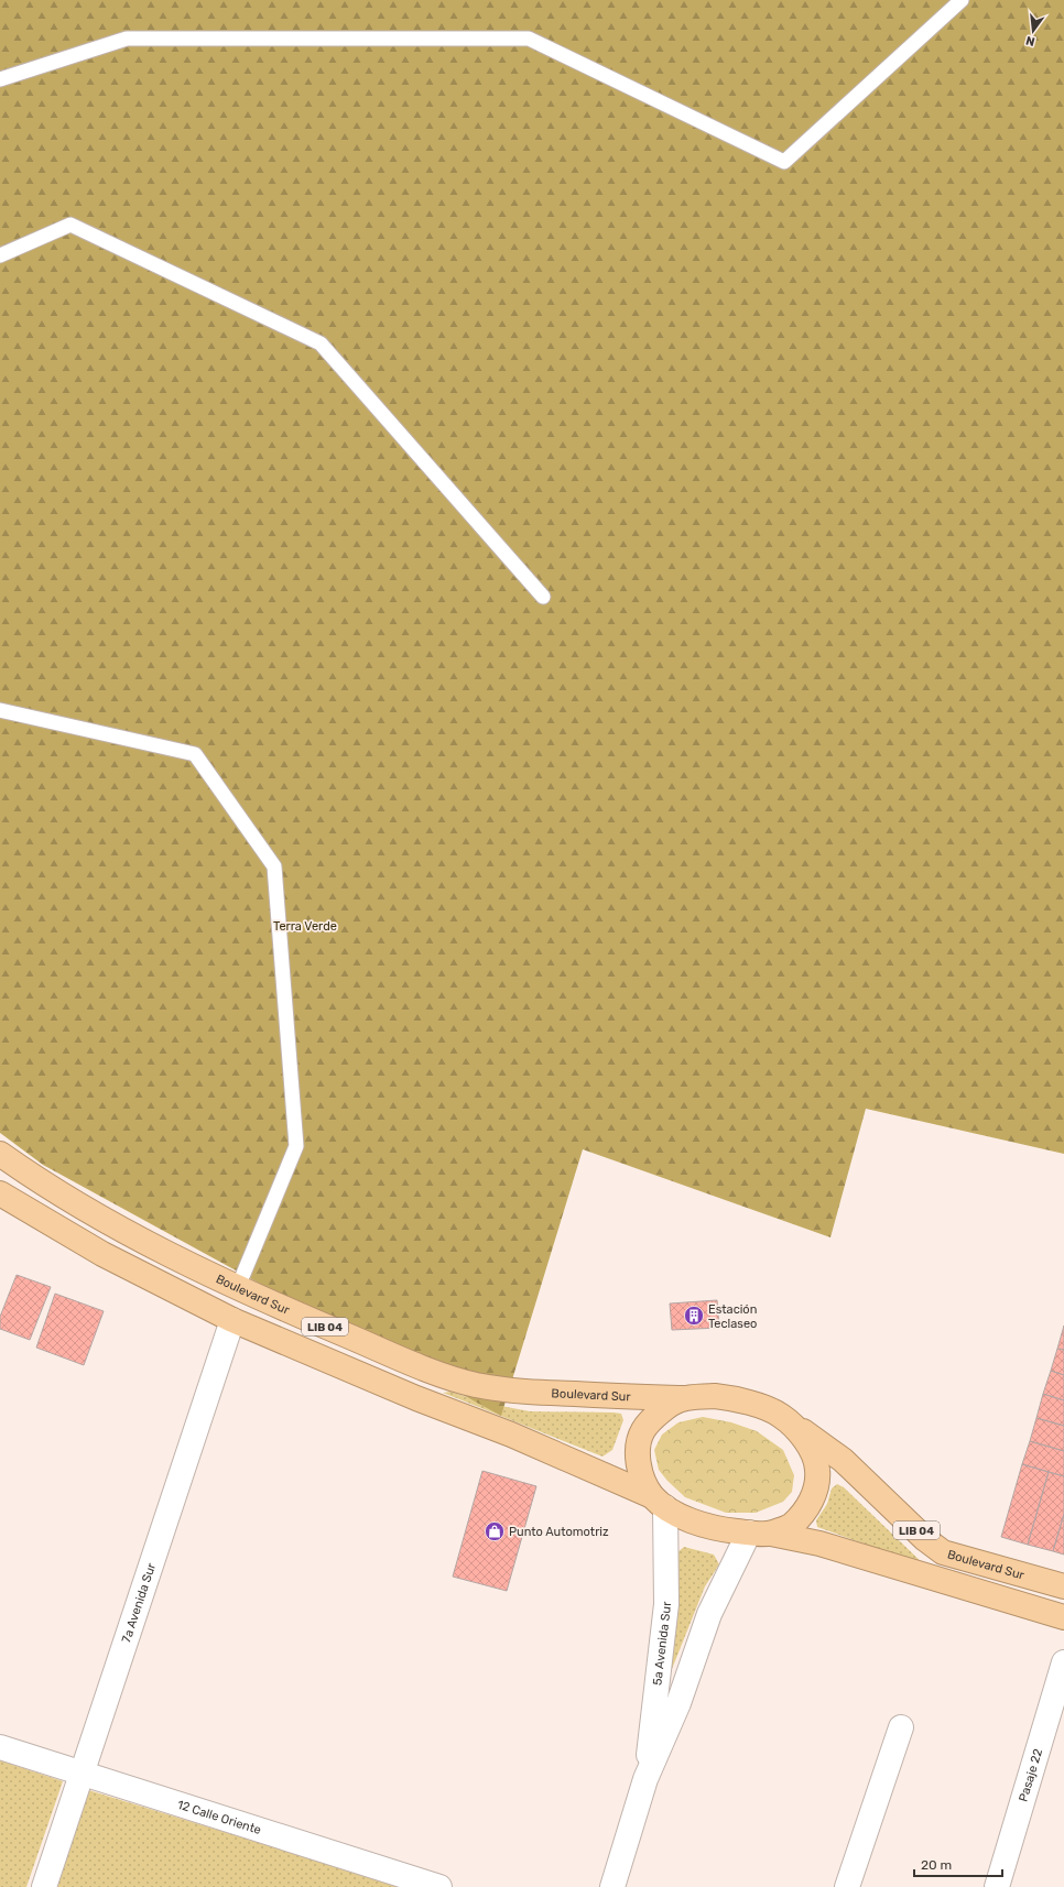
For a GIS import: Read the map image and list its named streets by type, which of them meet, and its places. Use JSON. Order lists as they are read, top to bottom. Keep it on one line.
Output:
{"streets":{"highway":["Boulevard Sur","LIB 04"],"street":["7a Avenida Sur","5a Avenida Sur","Pasaje 22","12 Calle Oriente"]},"crossings":[["Boulevard Sur","LIB 04"],["LIB 04","7a Avenida Sur"],["LIB 04","5a Avenida Sur"],["7a Avenida Sur","12 Calle Oriente"]],"parks":["Terra Verde"],"places":{"building":["Estación Teclaseo"],"shop":["Punto Automotriz"]},"scale_bar":"20 m","north":"bottom"}
